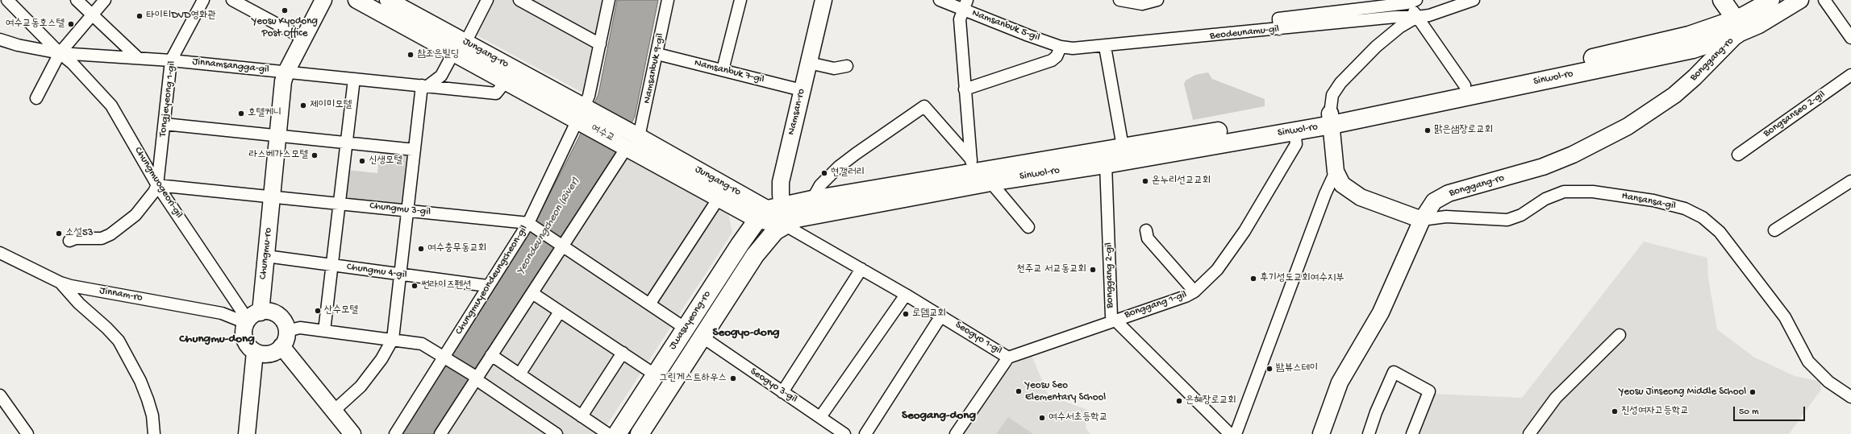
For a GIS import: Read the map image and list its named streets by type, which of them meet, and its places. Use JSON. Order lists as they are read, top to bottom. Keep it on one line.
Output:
{"streets":{"main road":["Sinwol-ro","Jwasuyeong-ro"],"street":["Namsanbuk 5-gil","Beodeunamu-gil","Jungang-ro","Bonggang-ro","Jinnamsangga-gil","Namsanbuk 9-gil","Namsanbuk 7-gil","Tongjeyeong 1-gil","Namsan-ro","Bongsanseo 2-gil","여수교","Chungmuogeori-gil","Hansansa-gil","Chungmu 3-gil","Chungmu-ro","Chungmu 4-gil","Bonggang 2-gil","Chungmuyeondeungcheon-gil","Jinnam-ro","Bonggang 1-gil","Seogyo 1-gil","Seogyo 3-gil"]},"crossings":[["Namsanbuk 5-gil","Beodeunamu-gil"],["Jungang-ro","Namsanbuk 9-gil"],["Jungang-ro","Sinwol-ro"],["Jungang-ro","Namsan-ro"],["Jungang-ro","여수교"],["Jungang-ro","Chungmuyeondeungcheon-gil"],["Jungang-ro","Jwasuyeong-ro"],["Jungang-ro","Seogyo 1-gil"],["Bonggang-ro","Sinwol-ro"],["Bonggang-ro","Hansansa-gil"],["Jinnamsangga-gil","Tongjeyeong 1-gil"],["Jinnamsangga-gil","Chungmuogeori-gil"],["Jinnamsangga-gil","Chungmu-ro"],["Namsanbuk 9-gil","Namsanbuk 7-gil"],["Namsanbuk 9-gil","여수교"],["Namsanbuk 7-gil","Namsan-ro"],["Sinwol-ro","Namsan-ro"],["Sinwol-ro","Bonggang 2-gil"],["Sinwol-ro","Bonggang 1-gil"],["Sinwol-ro","Jwasuyeong-ro"],["Sinwol-ro","Seogyo 1-gil"],["Tongjeyeong 1-gil","Chungmuogeori-gil"],["Namsan-ro","Jwasuyeong-ro"],["여수교","Chungmuyeondeungcheon-gil"],["Chungmuogeori-gil","Chungmu-ro"],["Chungmuogeori-gil","Jinnam-ro"],["Chungmu 3-gil","Chungmu-ro"],["Chungmu 3-gil","Chungmuyeondeungcheon-gil"],["Chungmu-ro","Chungmu 4-gil"],["Chungmu-ro","Jinnam-ro"],["Chungmu 4-gil","Chungmuyeondeungcheon-gil"],["Bonggang 2-gil","Bonggang 1-gil"],["Bonggang 1-gil","Seogyo 1-gil"],["Jwasuyeong-ro","Seogyo 1-gil"],["Jwasuyeong-ro","Seogyo 3-gil"]],"districts":["Seogyo-dong","Chungmu-dong","Seogang-dong"],"water":["Yeondeungcheon (River)"],"places":["Yeosu Kyodong Post Office","타이티DVD영화관","여수교동호스텔","참조은빌딩","제이미모텔","호텔케니","맑은샘장로교회","라스베가스모텔","신생모텔","현갤러리","온누리선교교회","소설53","여수충무동교회","천주교 서교동교회","후기성도교회여수지부","썬라이즈펜션","산수모텔","로뎀교회","밤뷰스테이","그린게스트하우스","Yeosu Seo Elementary School","Yeosu Jinseong Middle School","은혜장로교회","진성여자고등학교","여수서초등학교"],"scale_bar":"50 m"}
